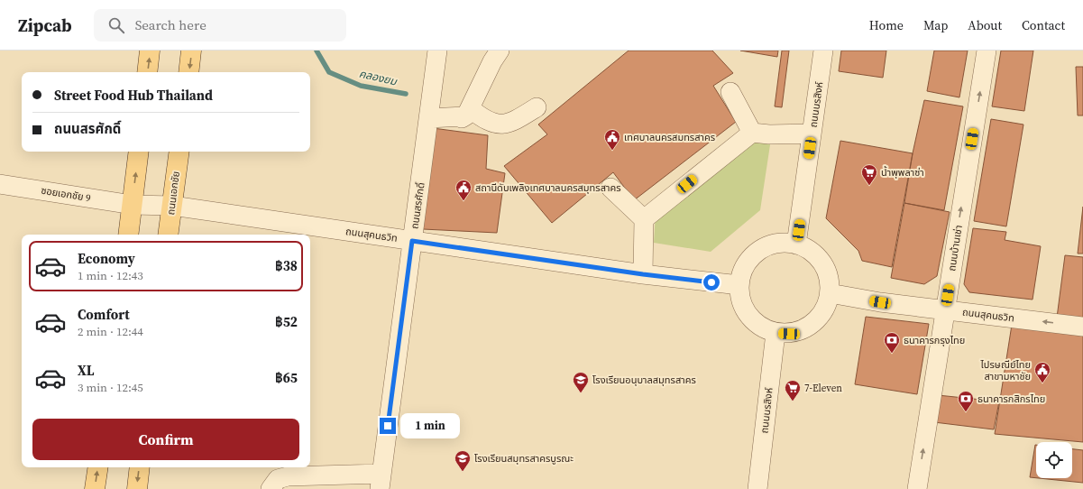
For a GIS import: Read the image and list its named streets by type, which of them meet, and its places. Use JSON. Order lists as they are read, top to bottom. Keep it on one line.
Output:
{"streets":{"main road":["ถนนเอกชัย"],"street":["ถนนนรสิงห์","ซอยเอกชัย 9","ถนนสรศักดิ์","ถนนสุคนธวิท","ถนนบ้านเช่า"]},"crossings":[["ถนนนรสิงห์","ถนนสุคนธวิท"],["ถนนเอกชัย","ถนนสุคนธวิท"],["ซอยเอกชัย 9","ถนนสุคนธวิท"],["ถนนสรศักดิ์","ถนนสุคนธวิท"],["ถนนสุคนธวิท","ถนนบ้านเช่า"]],"one_way":["ถนนบ้านเช่า"],"water":["คลองยม"],"places":{"public building":["เทศบาลนครสมทรสาคร","สถานีดับเพลิงเทศบาลนครสมุทรสาคร","ไปรษณีย์ไทย สาขามหาชัย"],"supermarket":["น้ำพุพลาซ่า","7-Eleven"],"bank":["ธนาคารกรุงไทย","ธนาคารกสิกรไทย"],"school or university":["โรงเรียนอนุบาลสมุทรสาคร","โรงเรียนสมุทรสาครบูรณะ"]},"page":{"header":"Zipcab","search":"Search here","nav":["Home","Map","About","Contact"],"banner":["Street Food Hub Thailand","ถนนสรศักดิ์"],"list":[{"name":"Economy","note":"1 min · 12:43","value":"฿38"},{"name":"Comfort","note":"2 min · 12:44","value":"฿52"},{"name":"XL","note":"3 min · 12:45","value":"฿65"}],"buttons":"Confirm","bubble":"1 min"}}
